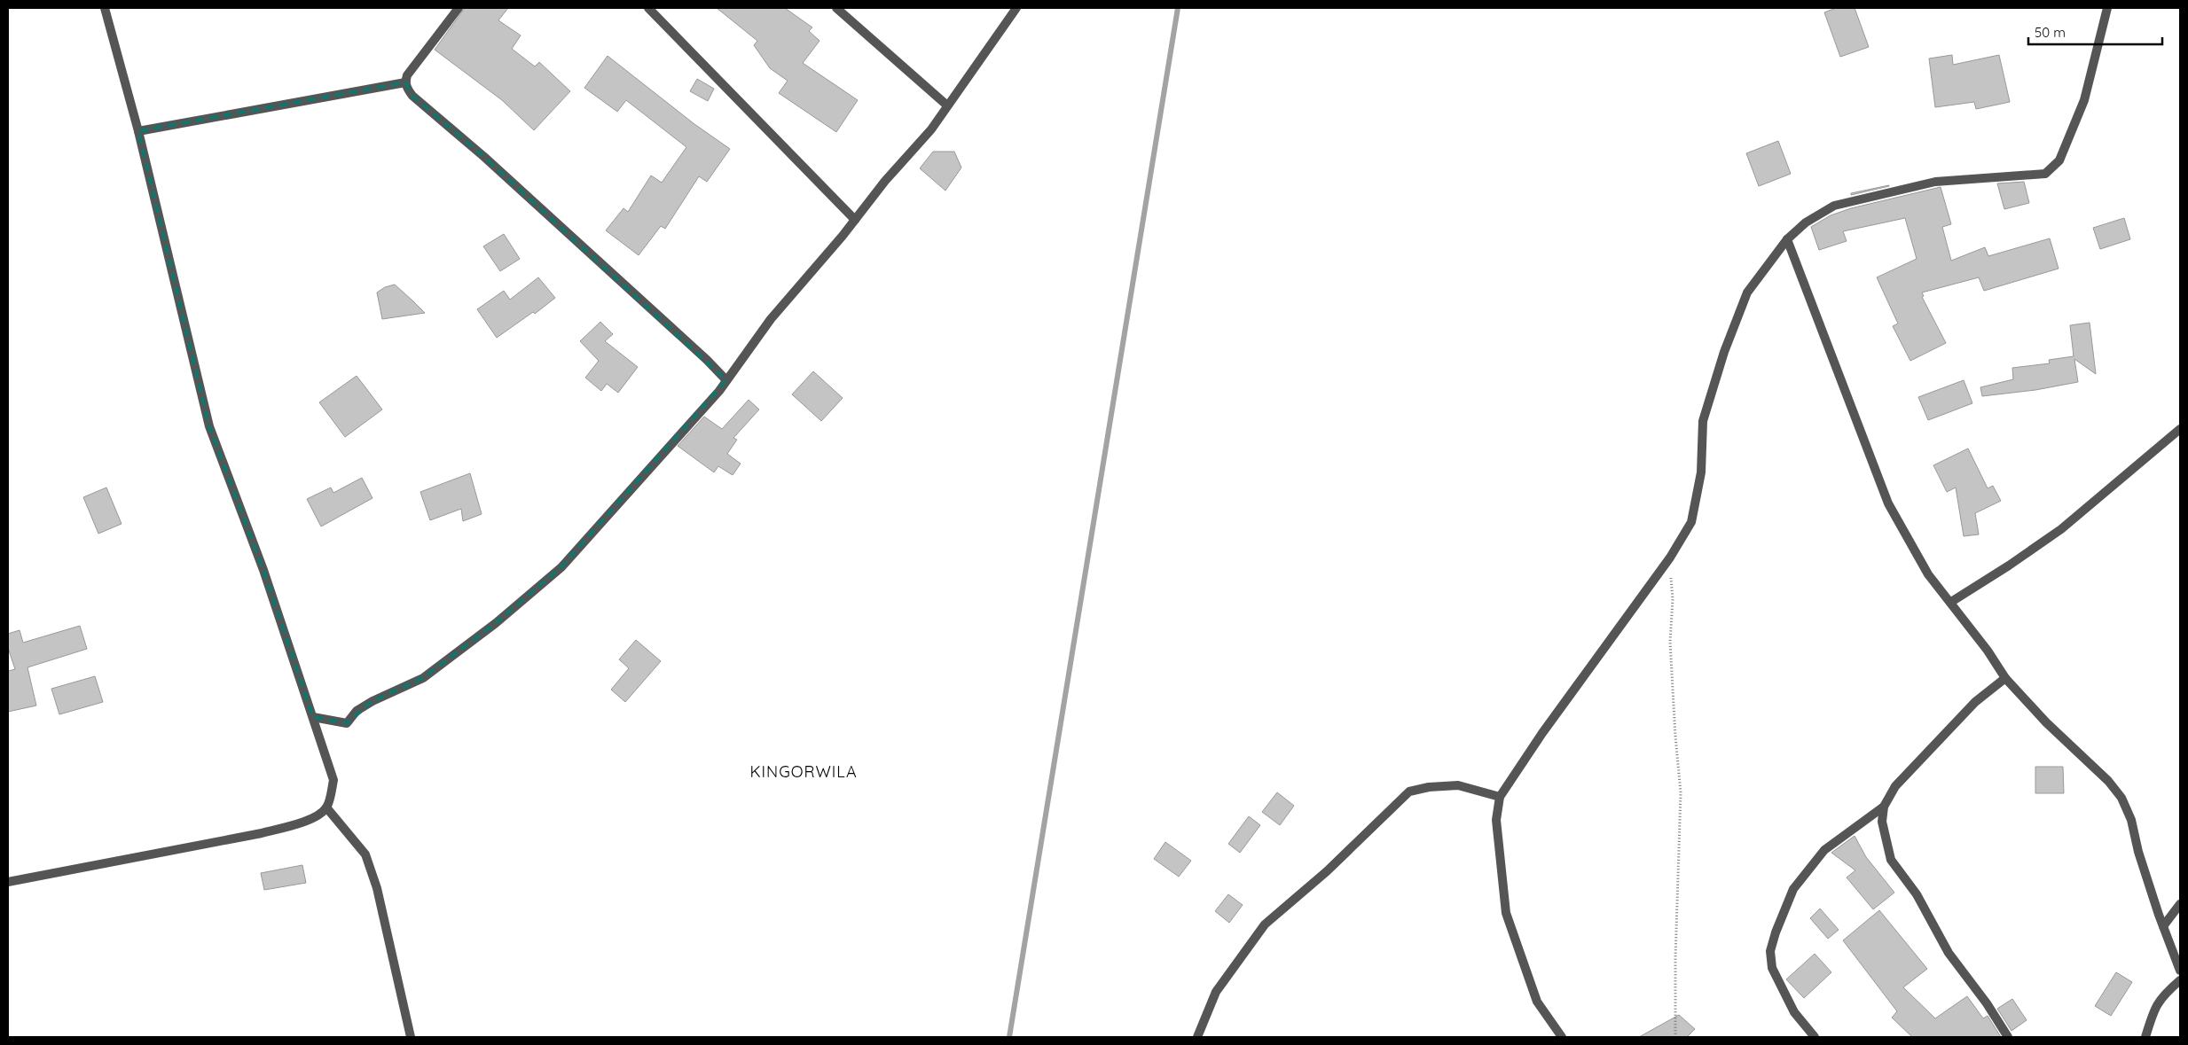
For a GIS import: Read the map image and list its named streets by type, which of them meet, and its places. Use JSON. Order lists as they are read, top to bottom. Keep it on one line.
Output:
{"districts":["KINGORWILA"],"scale_bar":"50 m"}
